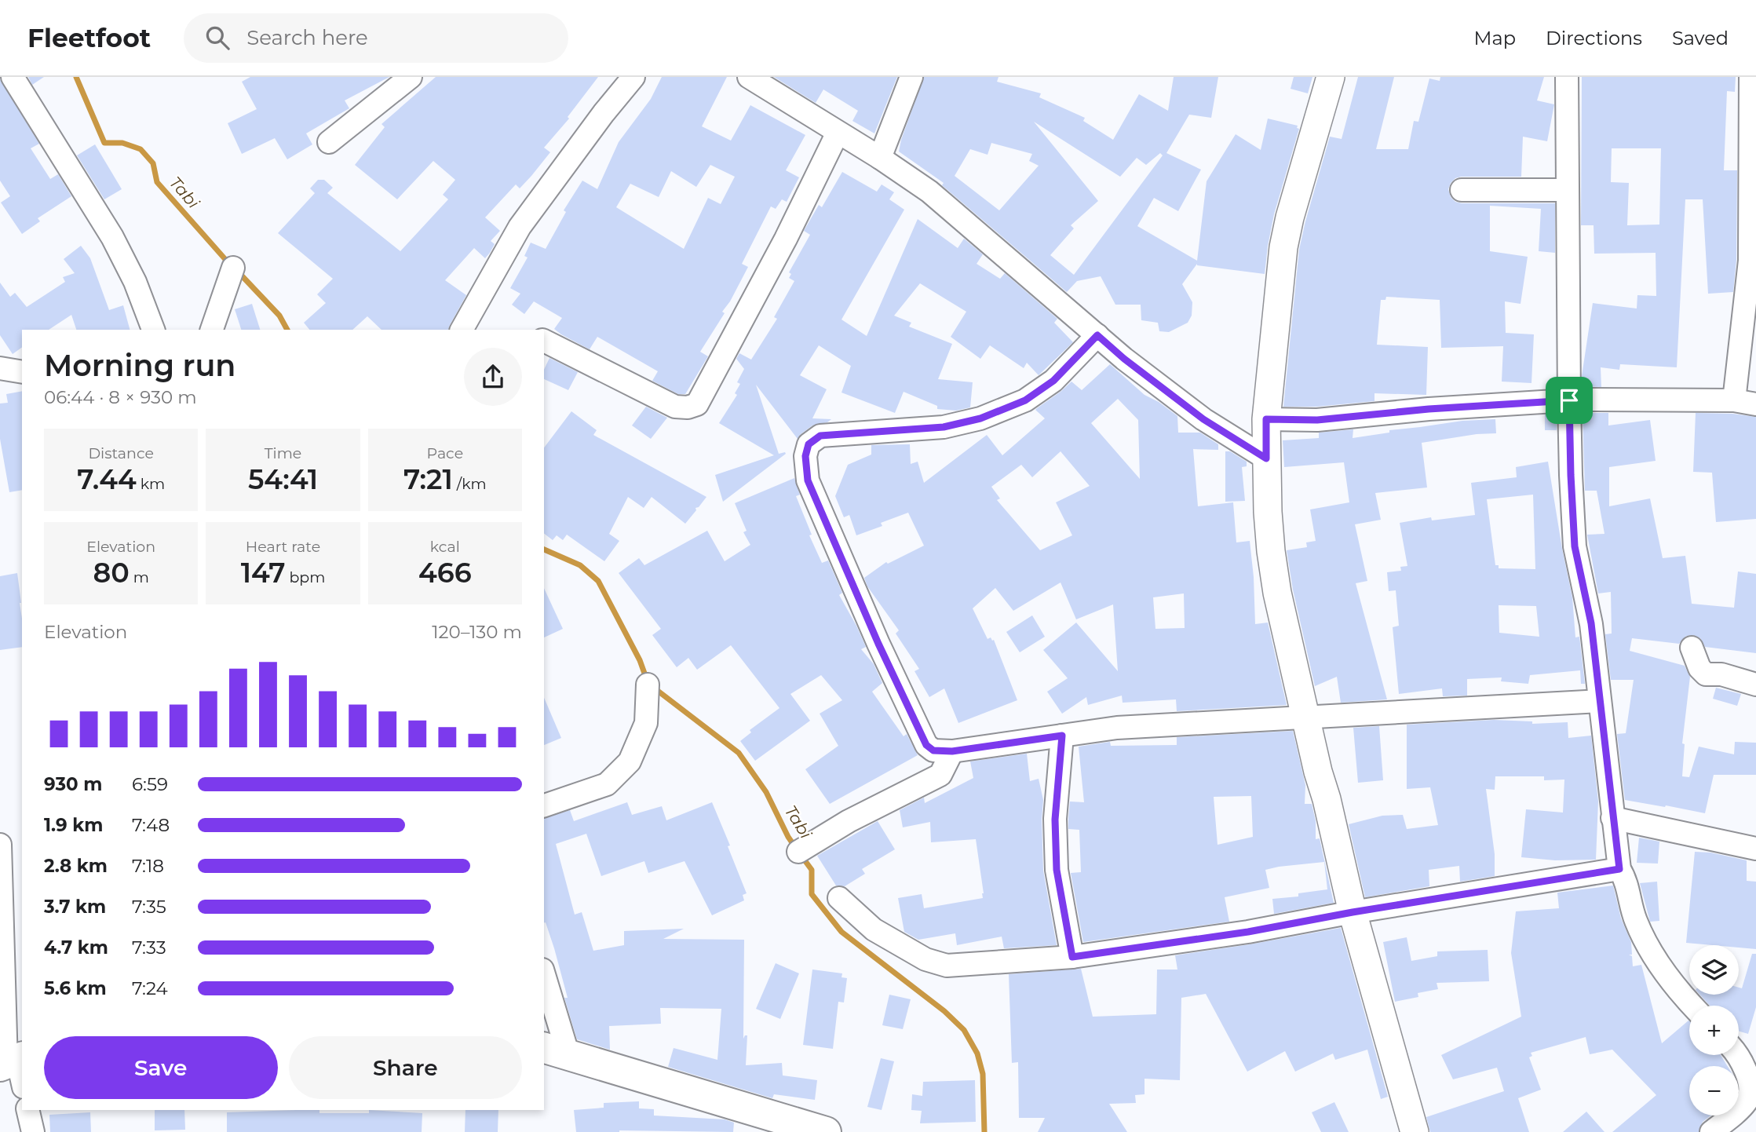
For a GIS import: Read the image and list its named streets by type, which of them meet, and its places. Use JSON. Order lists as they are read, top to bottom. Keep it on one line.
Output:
{"water":["Tabi"],"page":{"header":"Fleetfoot","search":"Search here","nav":["Map","Directions","Saved"],"heading":["Morning run","06:44 · 8 × 930 m"],"stats":[["Distance","7.44 km"],["Time","54:41"],["Pace","7:21 /km"],["Elevation","80 m"],["Heart rate","147 bpm"],["kcal","466"]],"chart":["Elevation","120–130 m"],"list":[{"name":"930 m","note":"6:59"},{"name":"1.9 km","note":"7:48"},{"name":"2.8 km","note":"7:18"},{"name":"3.7 km","note":"7:35"},{"name":"4.7 km","note":"7:33"},{"name":"5.6 km","note":"7:24"}],"map_buttons":["+","−"],"buttons":["Save","Share"]}}
